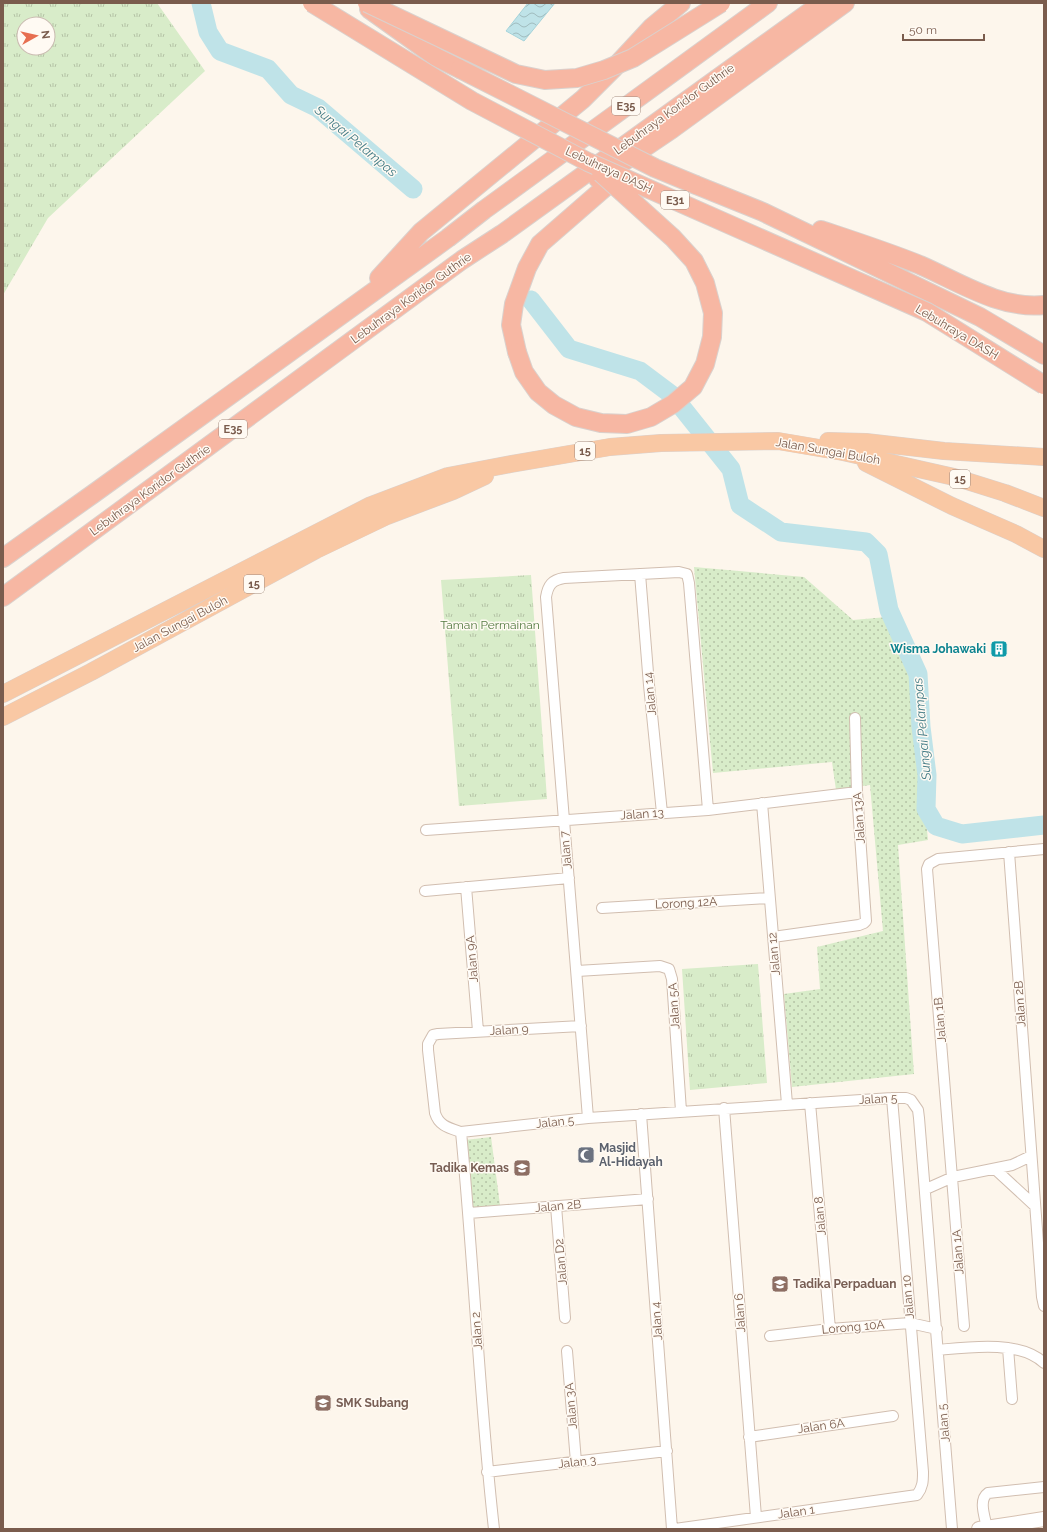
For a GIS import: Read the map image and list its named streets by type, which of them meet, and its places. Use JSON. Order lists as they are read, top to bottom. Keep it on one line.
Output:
{"streets":{"highway":["E35","Lebuhraya Koridor Guthrie","Lebuhraya DASH","E31","15","Jalan Sungai Buloh"],"street":["Jalan 14","Jalan 13","Jalan 13A","Jalan 7","Lorong 12A","Jalan 12","Jalan 9A","Jalan 2B","Jalan 5A","Jalan 1B","Jalan 9","Jalan 5","Jalan 8","Jalan 1A","Jalan D2","Jalan 10","Jalan 6","Jalan 4","Lorong 10A","Jalan 2","Jalan 3A","Jalan 6A","Jalan 3","Jalan 1"]},"crossings":[["Jalan 14","Jalan 13"],["Jalan 14","Jalan 7"],["Jalan 13","Jalan 13A"],["Jalan 13","Jalan 7"],["Jalan 13","Jalan 12"],["Jalan 13A","Jalan 12"],["Jalan 7","Jalan 5A"],["Jalan 7","Jalan 9"],["Jalan 7","Jalan 5"],["Lorong 12A","Jalan 12"],["Jalan 12","Jalan 5"],["Jalan 9A","Jalan 9"],["Jalan 2B","Jalan 1B"],["Jalan 2B","Jalan D2"],["Jalan 2B","Jalan 4"],["Jalan 2B","Jalan 2"],["Jalan 5A","Jalan 5"],["Jalan 1B","Jalan 1A"],["Jalan 9","Jalan 5"],["Jalan 9","Jalan 2"],["Jalan 5","Jalan 8"],["Jalan 5","Jalan 10"],["Jalan 5","Jalan 6"],["Jalan 5","Jalan 4"],["Jalan 5","Lorong 10A"],["Jalan 5","Jalan 2"],["Jalan 8","Lorong 10A"],["Jalan 10","Lorong 10A"],["Jalan 10","Jalan 1"],["Jalan 6","Jalan 6A"],["Jalan 6","Jalan 1"],["Jalan 4","Jalan 3"],["Jalan 4","Jalan 1"],["Jalan 2","Jalan 3"],["Jalan 3A","Jalan 3"]],"water":["Sungai Pelampas"],"parks":["Taman Permainan"],"places":{"building":["Wisma Johawaki"],"mosque":["Masjid Al-Hidayah"],"school or university":["Tadika Kemas","Tadika Perpaduan","SMK Subang"]},"scale_bar":"50 m","north":"right"}
